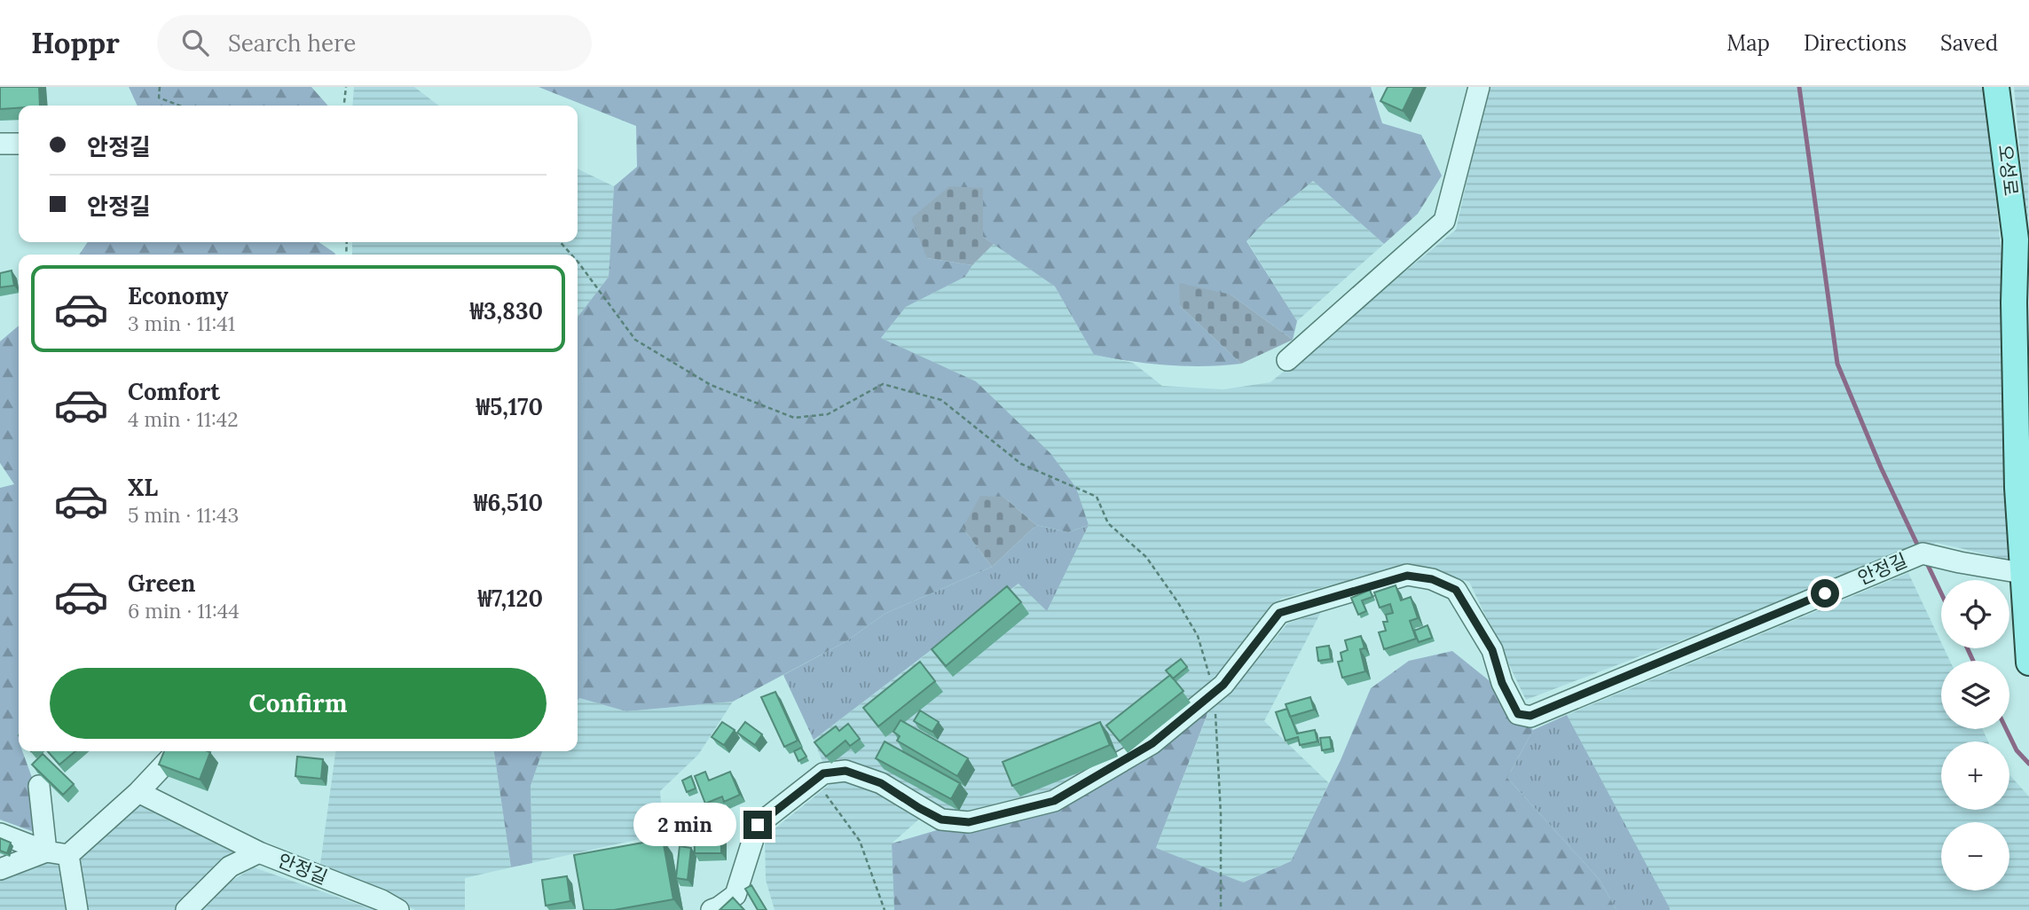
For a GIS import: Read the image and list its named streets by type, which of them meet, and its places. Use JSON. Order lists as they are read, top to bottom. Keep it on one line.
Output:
{"streets":{"main road":["오성로"],"street":["안정길"]},"crossings":[["오성로","안정길"]],"page":{"header":"Hoppr","search":"Search here","nav":["Map","Directions","Saved"],"banner":["안정길","안정길"],"list":[{"name":"Economy","note":"3 min · 11:41","value":"₩3,830"},{"name":"Comfort","note":"4 min · 11:42","value":"₩5,170"},{"name":"XL","note":"5 min · 11:43","value":"₩6,510"},{"name":"Green","note":"6 min · 11:44","value":"₩7,120"}],"map_buttons":["+","−"],"buttons":"Confirm","bubble":"2 min"}}
